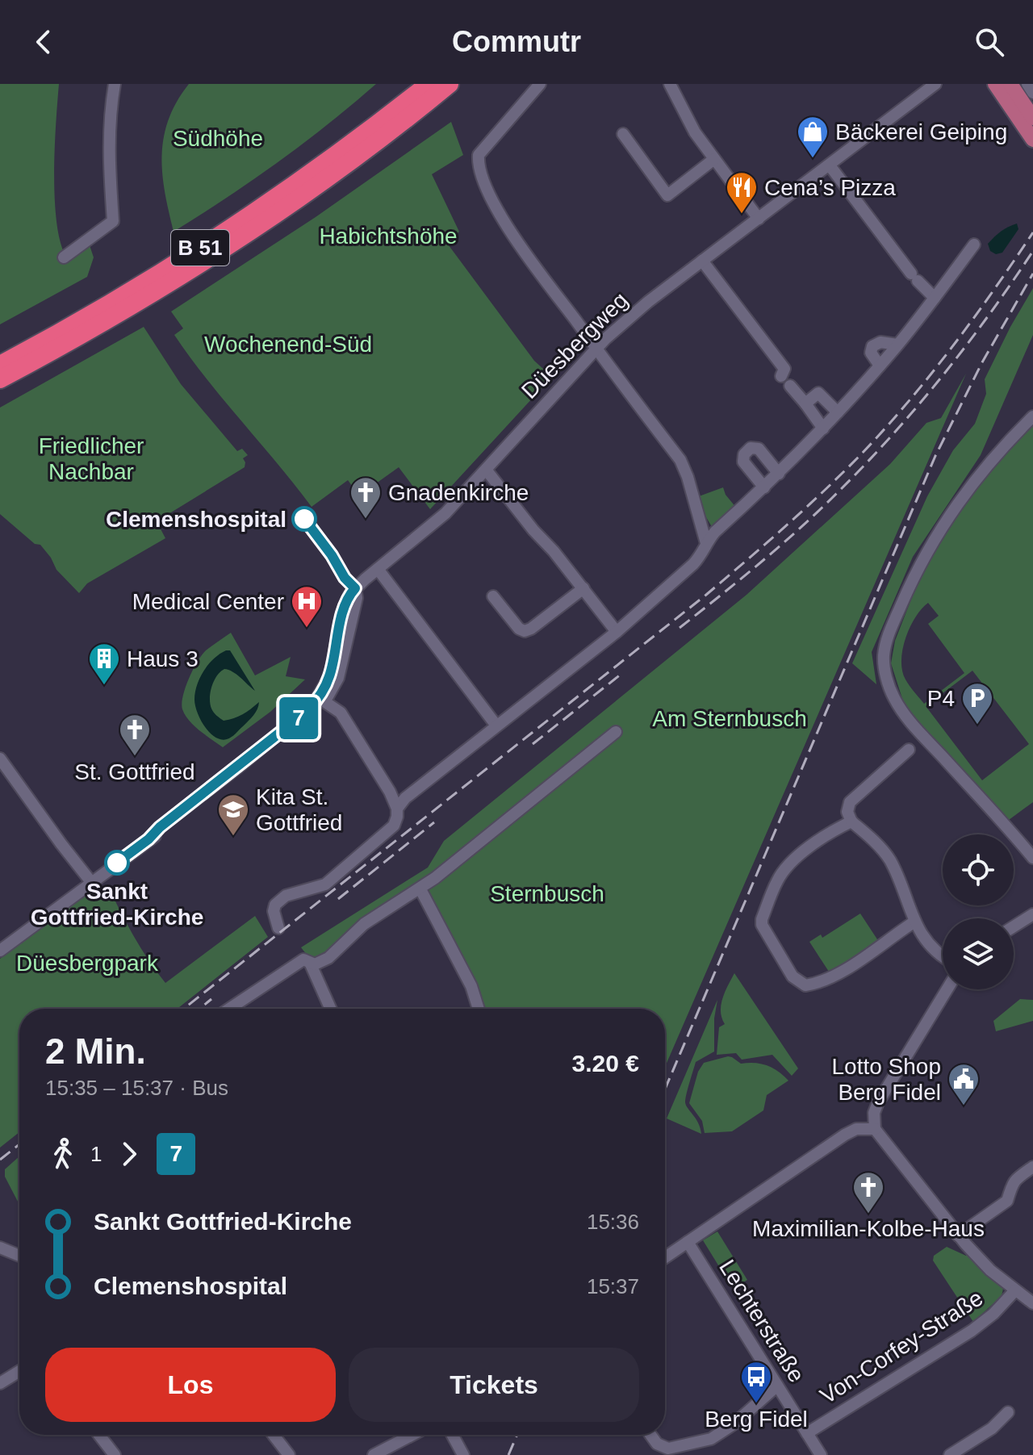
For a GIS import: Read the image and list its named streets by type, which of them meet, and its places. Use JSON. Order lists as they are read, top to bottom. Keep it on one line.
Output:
{"streets":{"highway":["B 51"],"street":["Düesbergweg","Lechterstraße","Von-Corfey-Straße"]},"crossings":[["Lechterstraße","Von-Corfey-Straße"]],"parks":["Südhöhe","Habichtshöhe","Wochenend-Süd","Friedlicher Nachbar","Am Sternbusch","Sternbusch","Düesbergpark"],"places":{"shop":["Bäckerei Geiping"],"restaurant":["Cena’s Pizza"],"other":["Clemenshospital","Sankt Gottfried-Kirche"],"church":["Gnadenkirche","St. Gottfried","Maximilian-Kolbe-Haus"],"hospital":["Medical Center"],"building":["Haus 3"],"parking":["P4"],"school or university":["Kita St. Gottfried"],"public building":["Lotto Shop Berg Fidel"],"bus stop":["Berg Fidel"]},"lines":["bus line 7"],"page":{"header":"Commutr","on_map":"7","heading":["2 Min.","15:35 – 15:37 · Bus","3.20 €"],"legs":["1","7"],"list":[{"name":"Sankt Gottfried-Kirche","value":"15:36"},{"name":"Clemenshospital","value":"15:37"}],"buttons":["Los","Tickets"]}}
